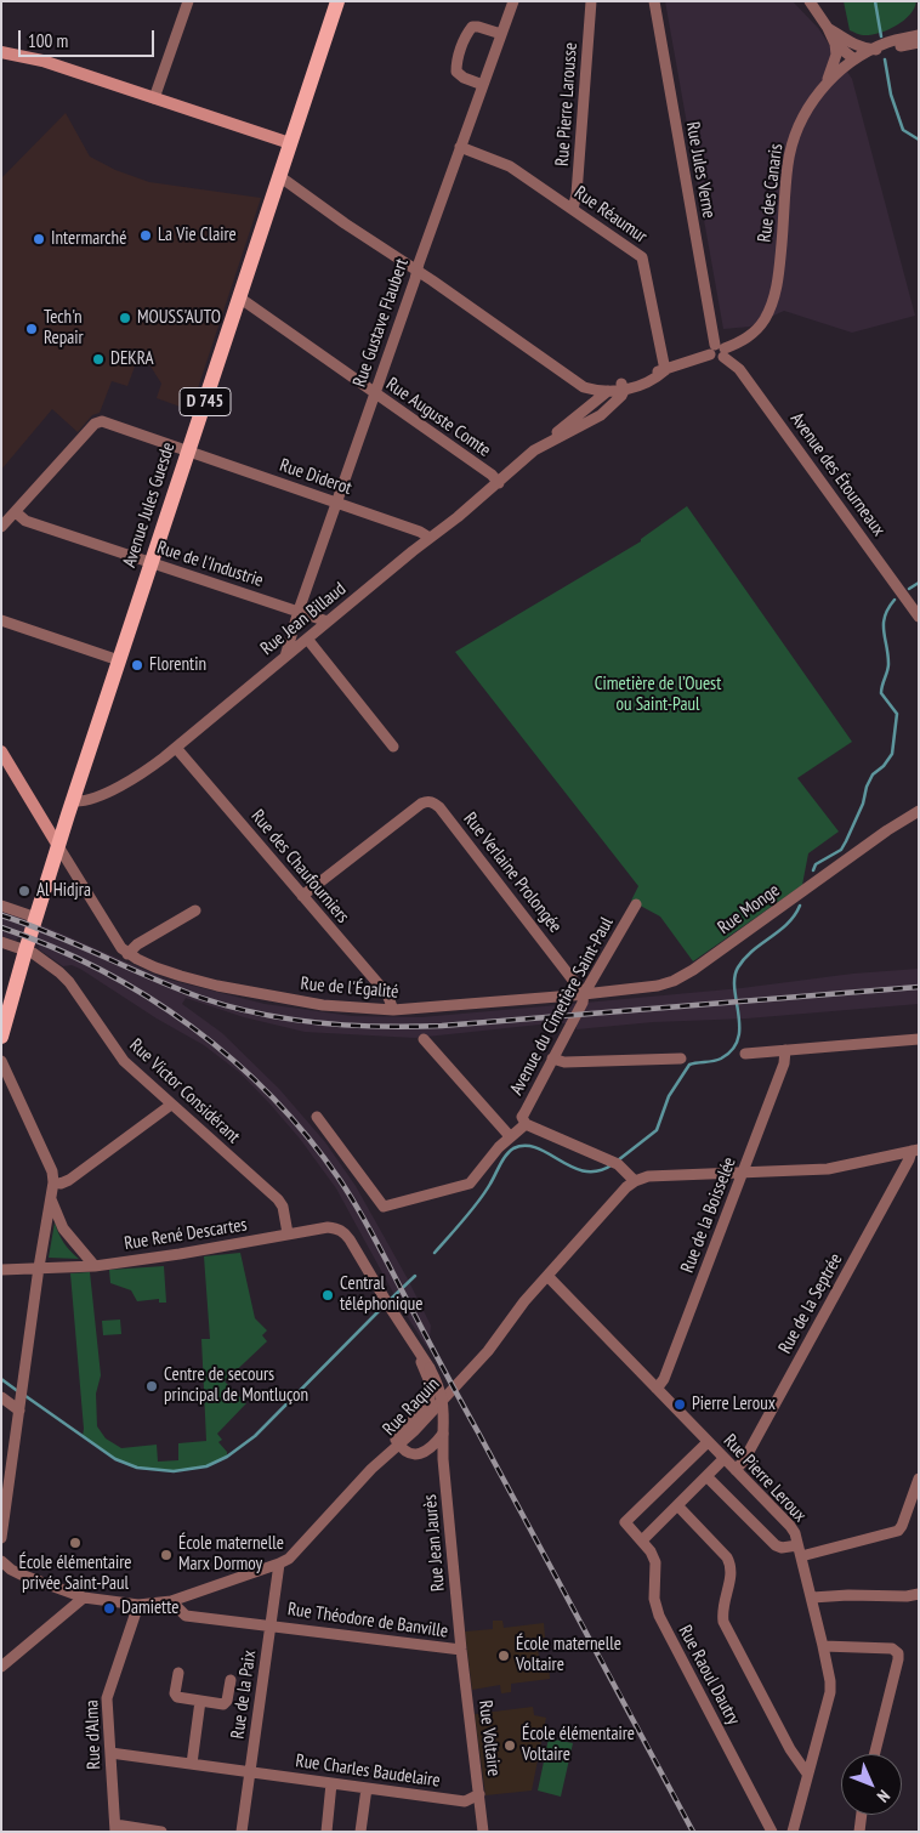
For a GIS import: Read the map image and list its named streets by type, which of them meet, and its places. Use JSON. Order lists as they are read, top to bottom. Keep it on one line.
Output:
{"streets":{"main road":["D 745","Avenue Jules Guesde"],"street":["Rue Pierre Larousse","Rue Jules Verne","Rue des Canaris","Rue Réaumur","Rue Gustave Flaubert","Rue Auguste Comte","Avenue des Étourneaux","Rue Diderot","Rue de l'Industrie","Rue Jean Billaud","Rue des Chaufourniers","Rue Verlaine Prolongée","Rue Monge","Rue de l'Égalité","Avenue du Cimetière Saint-Paul","Rue Victor Considérant","Rue de la Boisselée","Rue René Descartes","Rue de la Septrée","Rue Raquin","Rue Pierre Leroux","Rue Jean Jaurès","Rue Théodore de Banville","Rue Raoul Dautry","Rue de la Paix","Rue d'Alma","Rue Voltaire","Rue Charles Baudelaire"]},"crossings":[["Rue Pierre Larousse","Rue Réaumur"],["Rue Jules Verne","Rue des Canaris"],["Rue Jules Verne","Avenue des Étourneaux"],["Rue des Canaris","Avenue des Étourneaux"],["Rue Réaumur","Rue Gustave Flaubert"],["Rue Gustave Flaubert","Rue Auguste Comte"],["Rue Gustave Flaubert","Rue Diderot"],["Rue Gustave Flaubert","Rue de l'Industrie"],["Rue Gustave Flaubert","Rue Jean Billaud"],["Rue Auguste Comte","Avenue Jules Guesde"],["Rue Auguste Comte","Rue Jean Billaud"],["Rue Diderot","Avenue Jules Guesde"],["Rue Diderot","Rue de l'Industrie"],["Rue Diderot","Rue Jean Billaud"],["Avenue Jules Guesde","Rue de l'Industrie"],["Avenue Jules Guesde","Rue Jean Billaud"],["Avenue Jules Guesde","Rue Victor Considérant"],["Rue de l'Industrie","Rue Jean Billaud"],["Rue Jean Billaud","Rue des Chaufourniers"],["Rue des Chaufourniers","Rue Verlaine Prolongée"],["Rue des Chaufourniers","Rue de l'Égalité"],["Rue Verlaine Prolongée","Rue Monge"],["Rue Verlaine Prolongée","Rue de l'Égalité"],["Rue Verlaine Prolongée","Avenue du Cimetière Saint-Paul"],["Rue Monge","Rue de l'Égalité"],["Rue Monge","Avenue du Cimetière Saint-Paul"],["Rue de l'Égalité","Avenue du Cimetière Saint-Paul"],["Rue Victor Considérant","Rue René Descartes"],["Rue de la Boisselée","Rue Pierre Leroux"],["Rue René Descartes","Rue Jean Jaurès"],["Rue de la Septrée","Rue Pierre Leroux"],["Rue Raquin","Rue Pierre Leroux"],["Rue Raquin","Rue Jean Jaurès"],["Rue Raquin","Rue Théodore de Banville"],["Rue Raquin","Rue de la Paix"],["Rue Raquin","Rue d'Alma"],["Rue Pierre Leroux","Rue Raoul Dautry"],["Rue Jean Jaurès","Rue Théodore de Banville"],["Rue Jean Jaurès","Rue Voltaire"],["Rue Théodore de Banville","Rue de la Paix"],["Rue Théodore de Banville","Rue Voltaire"],["Rue de la Paix","Rue Charles Baudelaire"],["Rue d'Alma","Rue Charles Baudelaire"],["Rue Voltaire","Rue Charles Baudelaire"]],"parks":["Cimetière de l’Ouest ou Saint-Paul"],"places":["La Vie Claire","Intermarché","MOUSS'AUTO","Tech'n Repair","DEKRA","Florentin","Al Hidjra","Central téléphonique","Centre de secours principal de Montluçon","Pierre Leroux","École élémentaire privée Saint-Paul","École maternelle Marx Dormoy","Damiette","École maternelle Voltaire","École élémentaire Voltaire"],"scale_bar":"100 m","north":"bottom right"}
